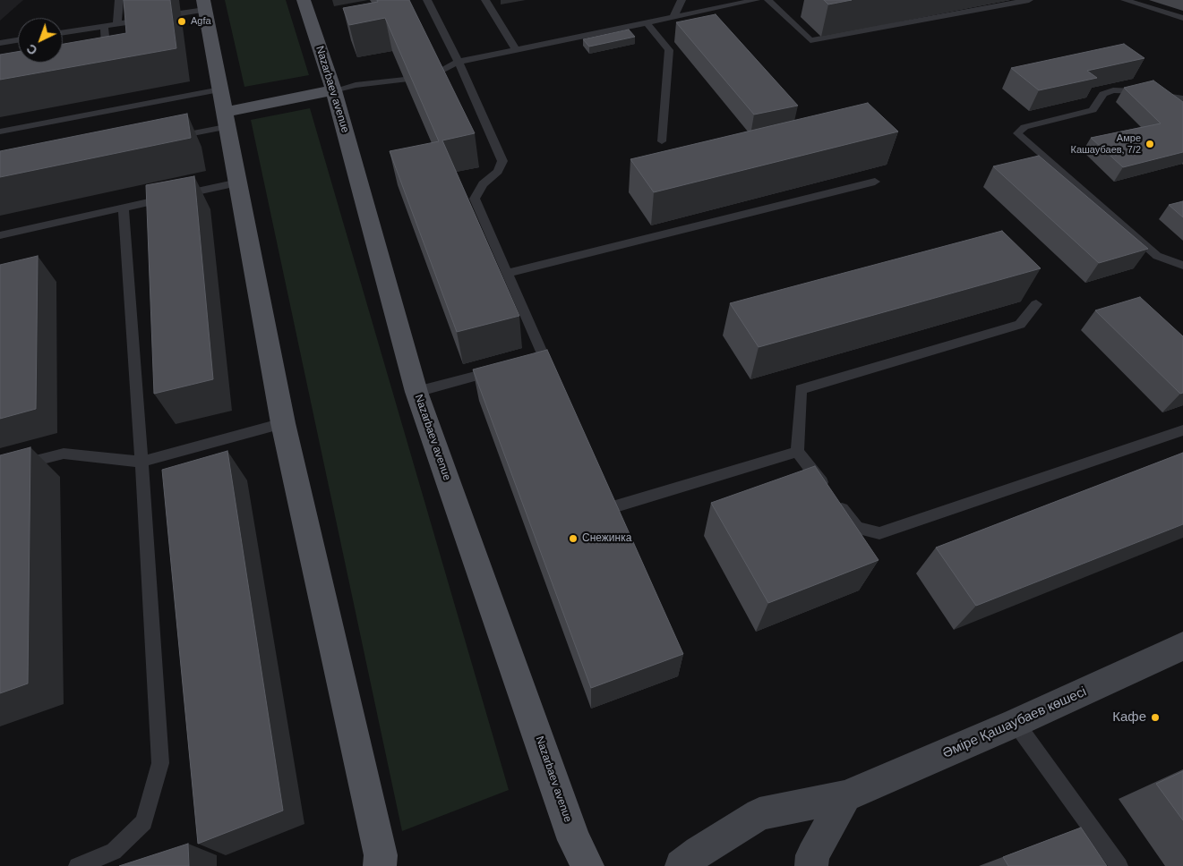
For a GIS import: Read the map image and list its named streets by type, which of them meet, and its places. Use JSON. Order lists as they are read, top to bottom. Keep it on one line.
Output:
{"streets":{"main road":["Nazarbaev avenue"],"street":["Әміре Қашаубаев көшесі"]},"places":["Agfa","Амре Кашаубаев, 7/2","Снежинка","Кафе"],"north":"bottom left"}
